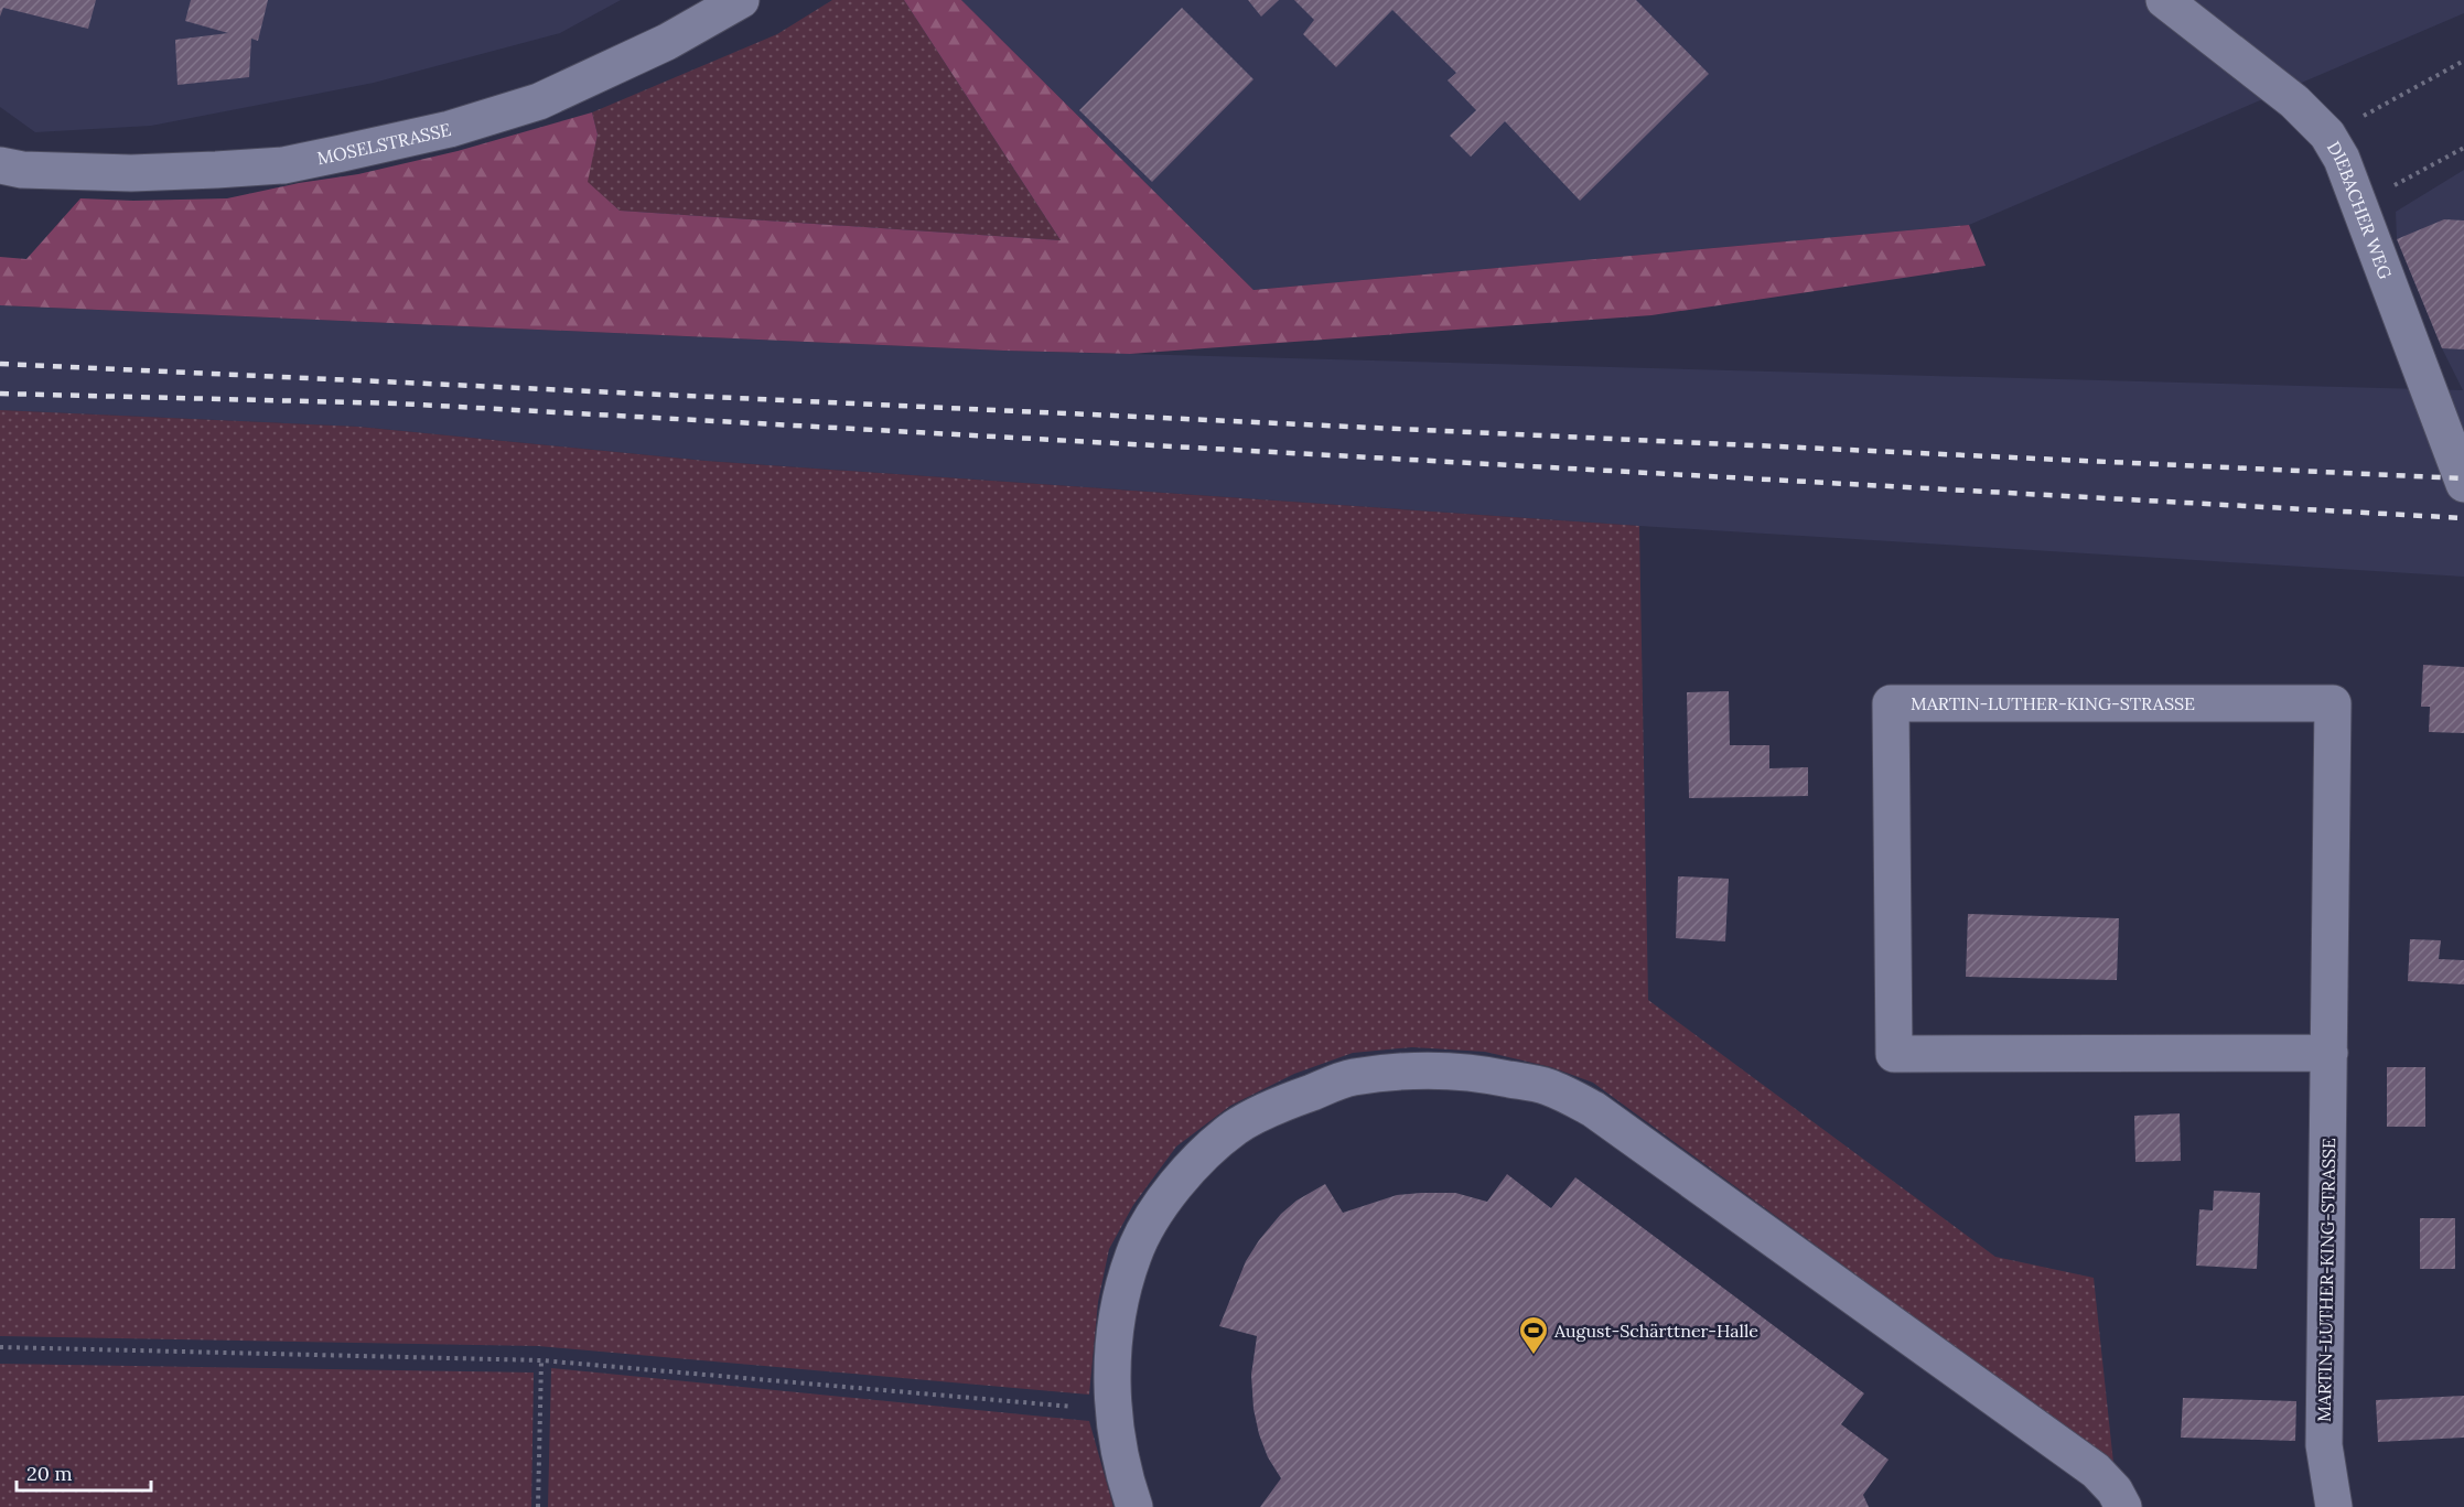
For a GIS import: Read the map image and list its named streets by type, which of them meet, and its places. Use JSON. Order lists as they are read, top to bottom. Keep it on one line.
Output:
{"streets":{"street":["MOSELSTRASSE","DIEBACHER WEG","MARTIN-LUTHER-KING-STRASSE"]},"places":{"sports":["August-Schärttner-Halle"]},"scale_bar":"20 m"}
